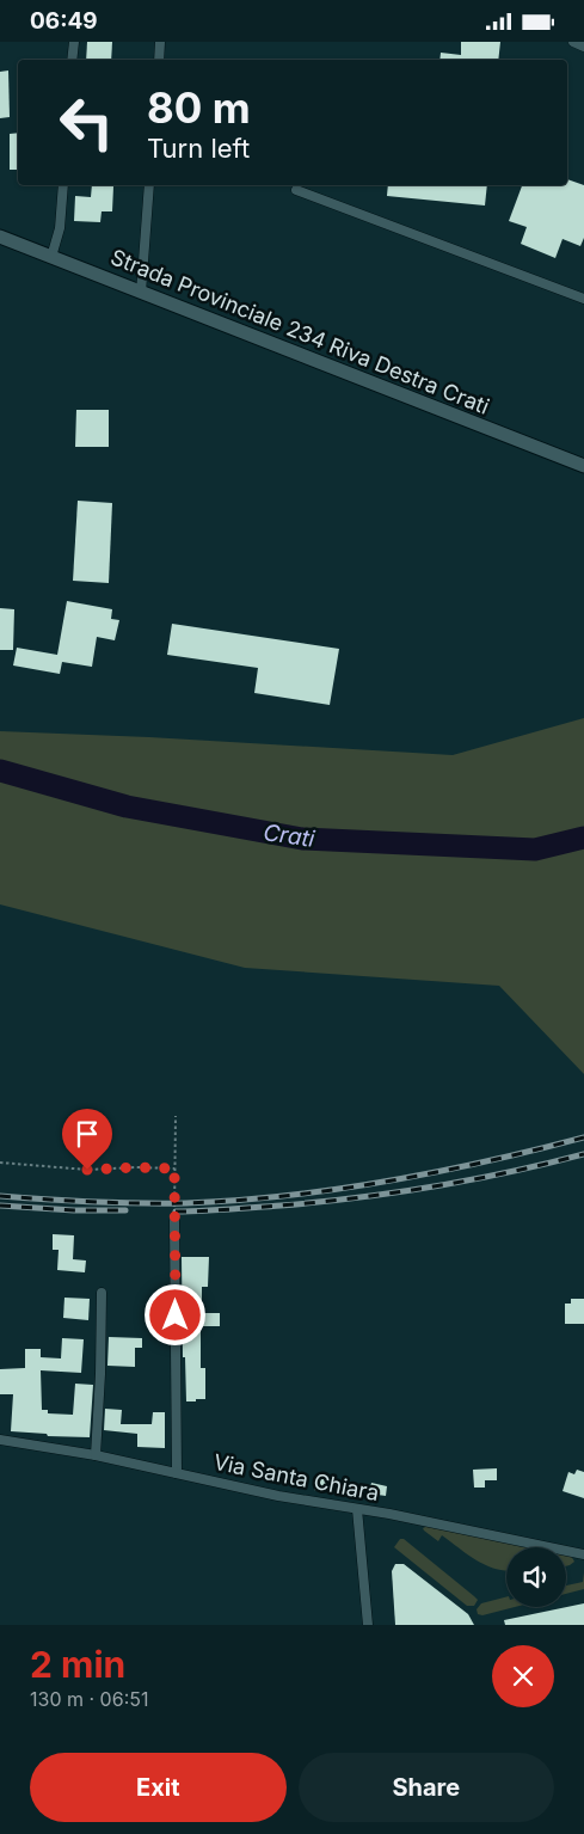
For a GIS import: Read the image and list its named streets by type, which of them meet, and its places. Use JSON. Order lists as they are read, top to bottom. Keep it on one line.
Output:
{"streets":{"main road":["Strada Provinciale 234 Riva Destra Crati"],"street":["Via Santa Chiara"]},"water":["Crati"],"page":{"status":"06:49","turn":["80 m","Turn left"],"heading":["2 min","130 m · 06:51"],"buttons":["Exit","Share"]}}
